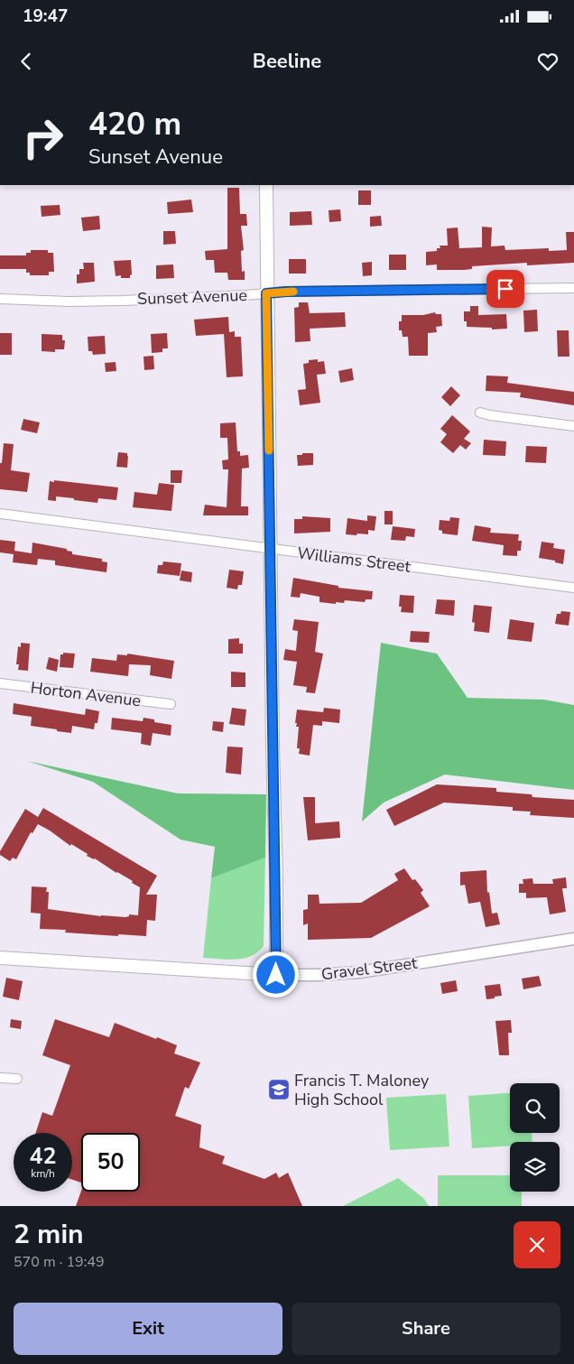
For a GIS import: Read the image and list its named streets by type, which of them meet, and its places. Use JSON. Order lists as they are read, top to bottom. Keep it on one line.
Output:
{"streets":{"main road":["Gravel Street"],"street":["Sunset Avenue","Williams Street","Horton Avenue"]},"places":{"school or university":["Francis T. Maloney High School"]},"page":{"status":"19:47","header":"Beeline","turn":["420 m","Sunset Avenue"],"speed":"42 km/h","limit":"50","heading":["2 min","570 m · 19:49"],"buttons":["Exit","Share"]}}
